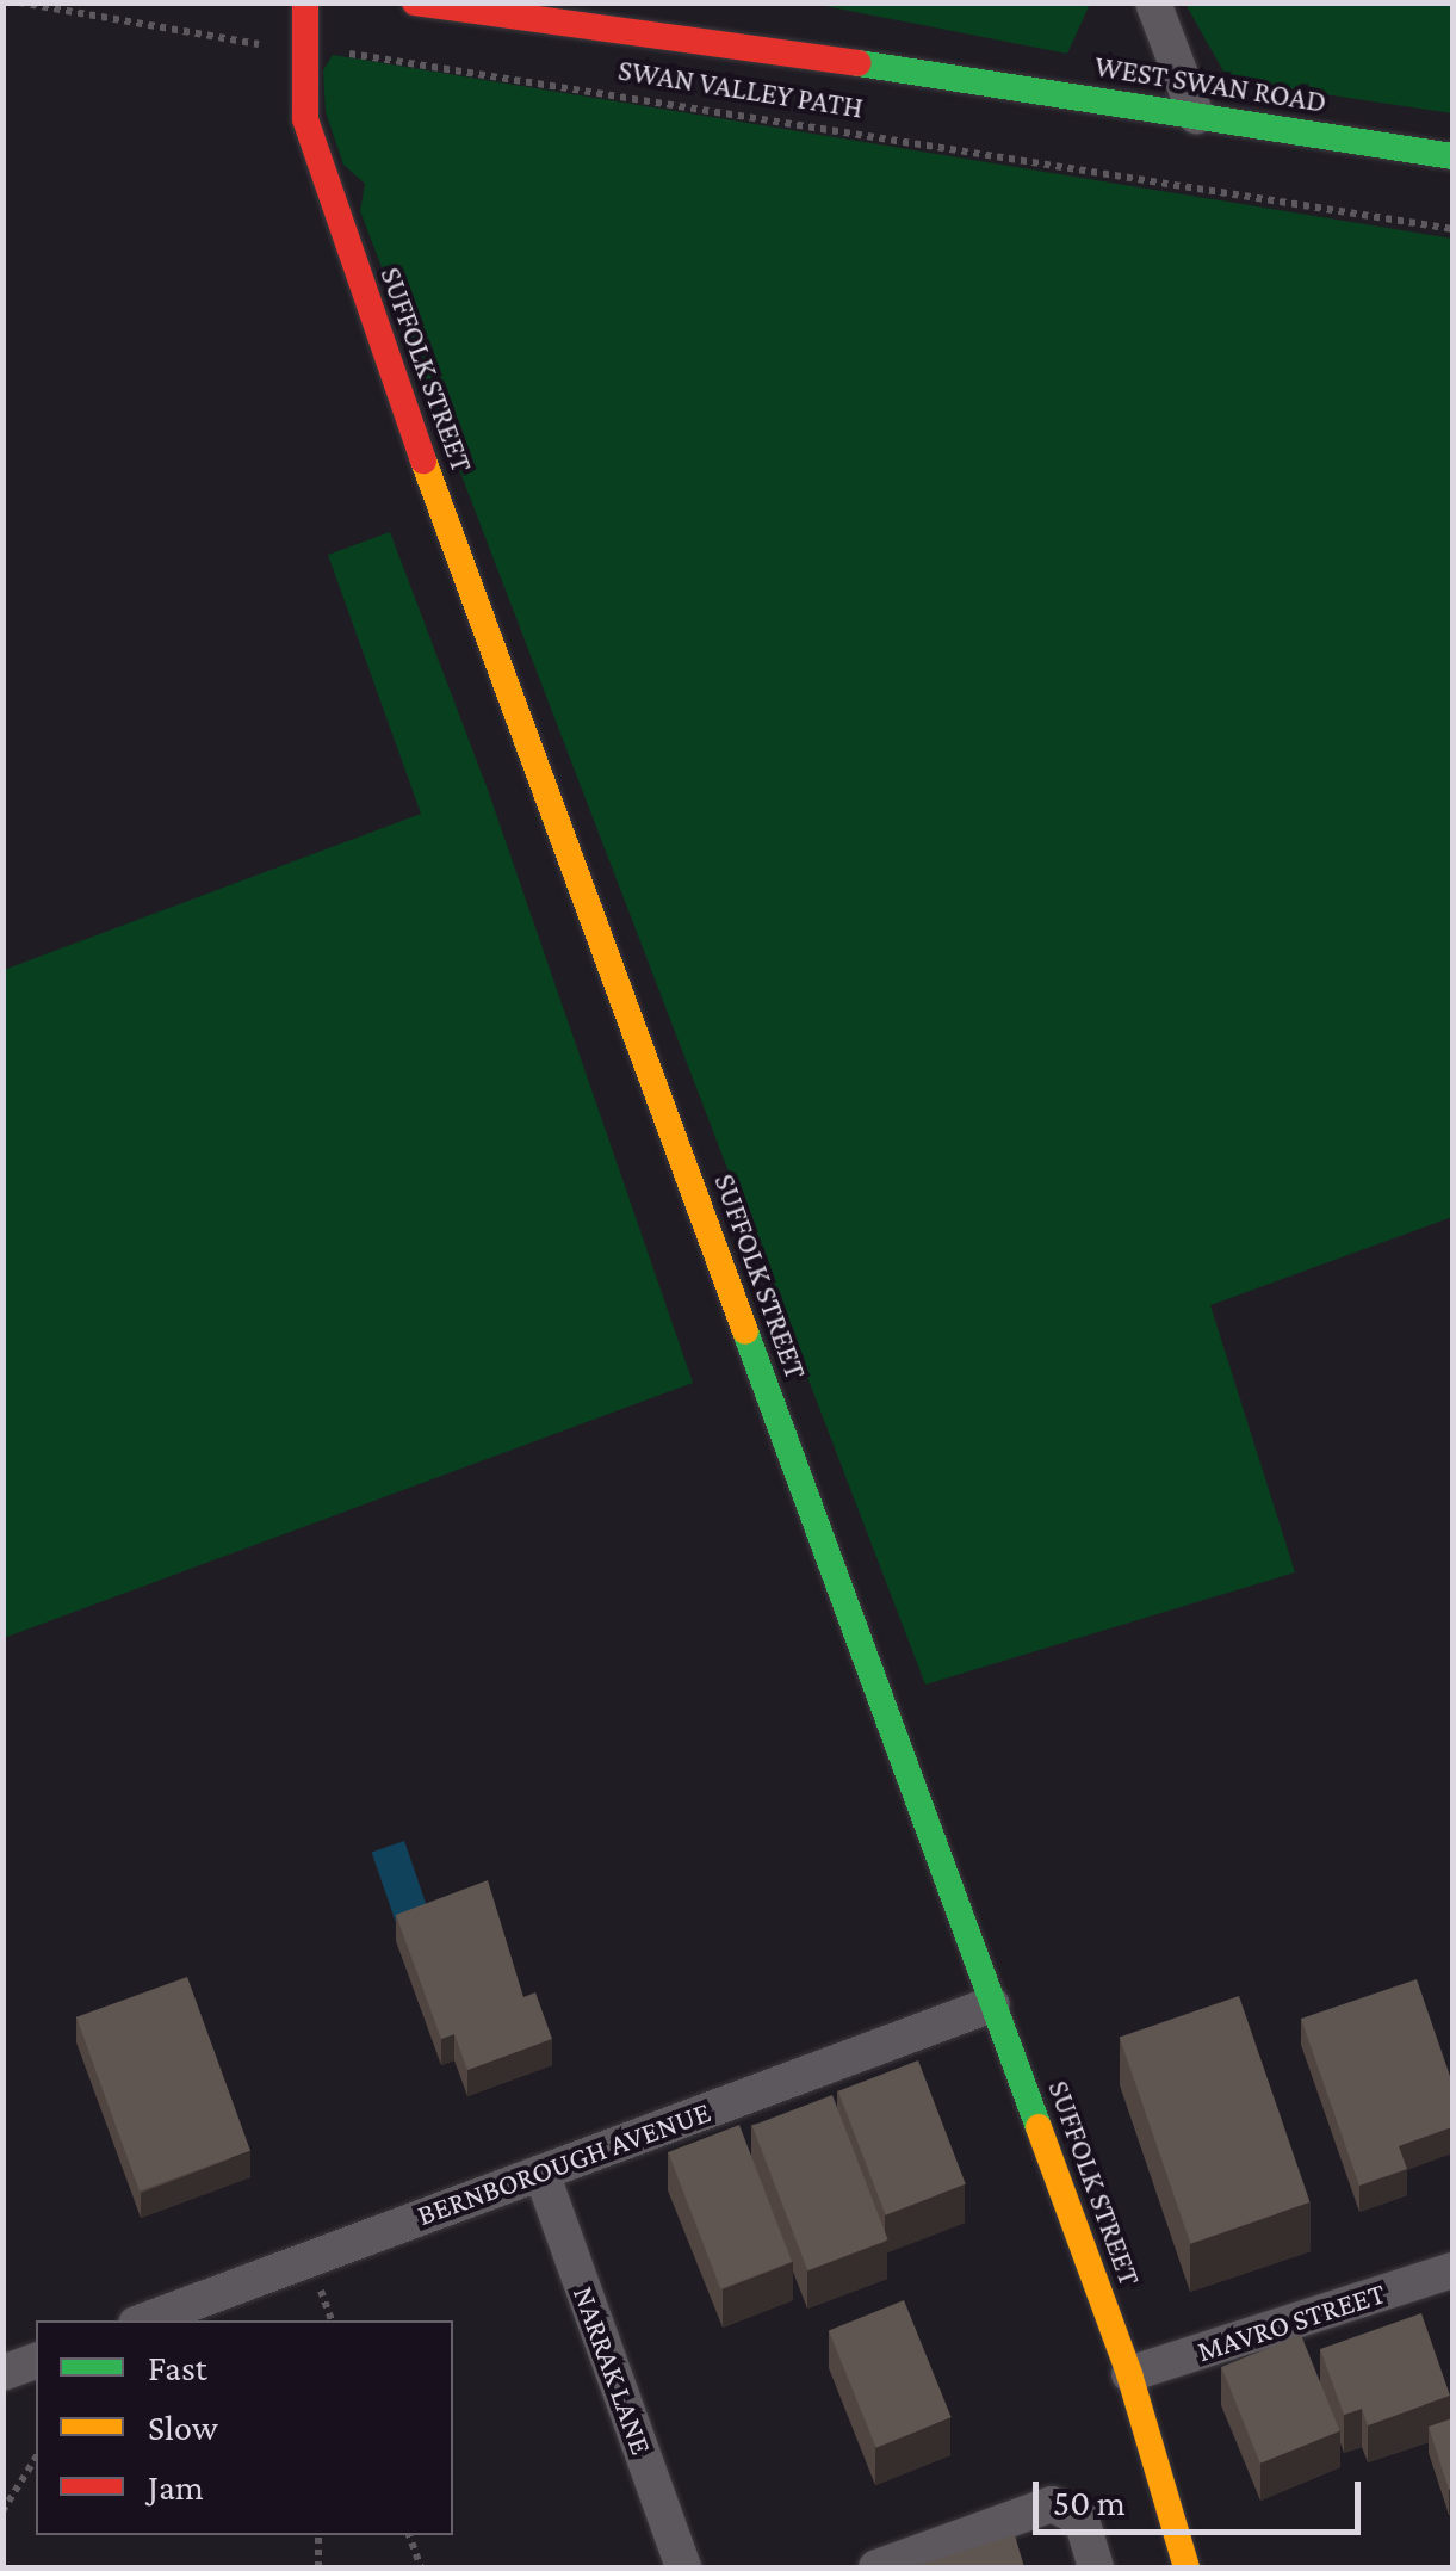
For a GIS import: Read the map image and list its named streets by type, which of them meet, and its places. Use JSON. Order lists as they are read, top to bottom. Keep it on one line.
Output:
{"streets":{"street":["WEST SWAN ROAD","SUFFOLK STREET","BERNBOROUGH AVENUE","MAVRO STREET","NARRAK LANE"],"path":["SWAN VALLEY PATH"]},"crossings":[["SWAN VALLEY PATH","SUFFOLK STREET"],["SUFFOLK STREET","BERNBOROUGH AVENUE"],["SUFFOLK STREET","MAVRO STREET"],["BERNBOROUGH AVENUE","NARRAK LANE"]],"legend":["Fast","Slow","Jam"],"scale_bar":"50 m"}
